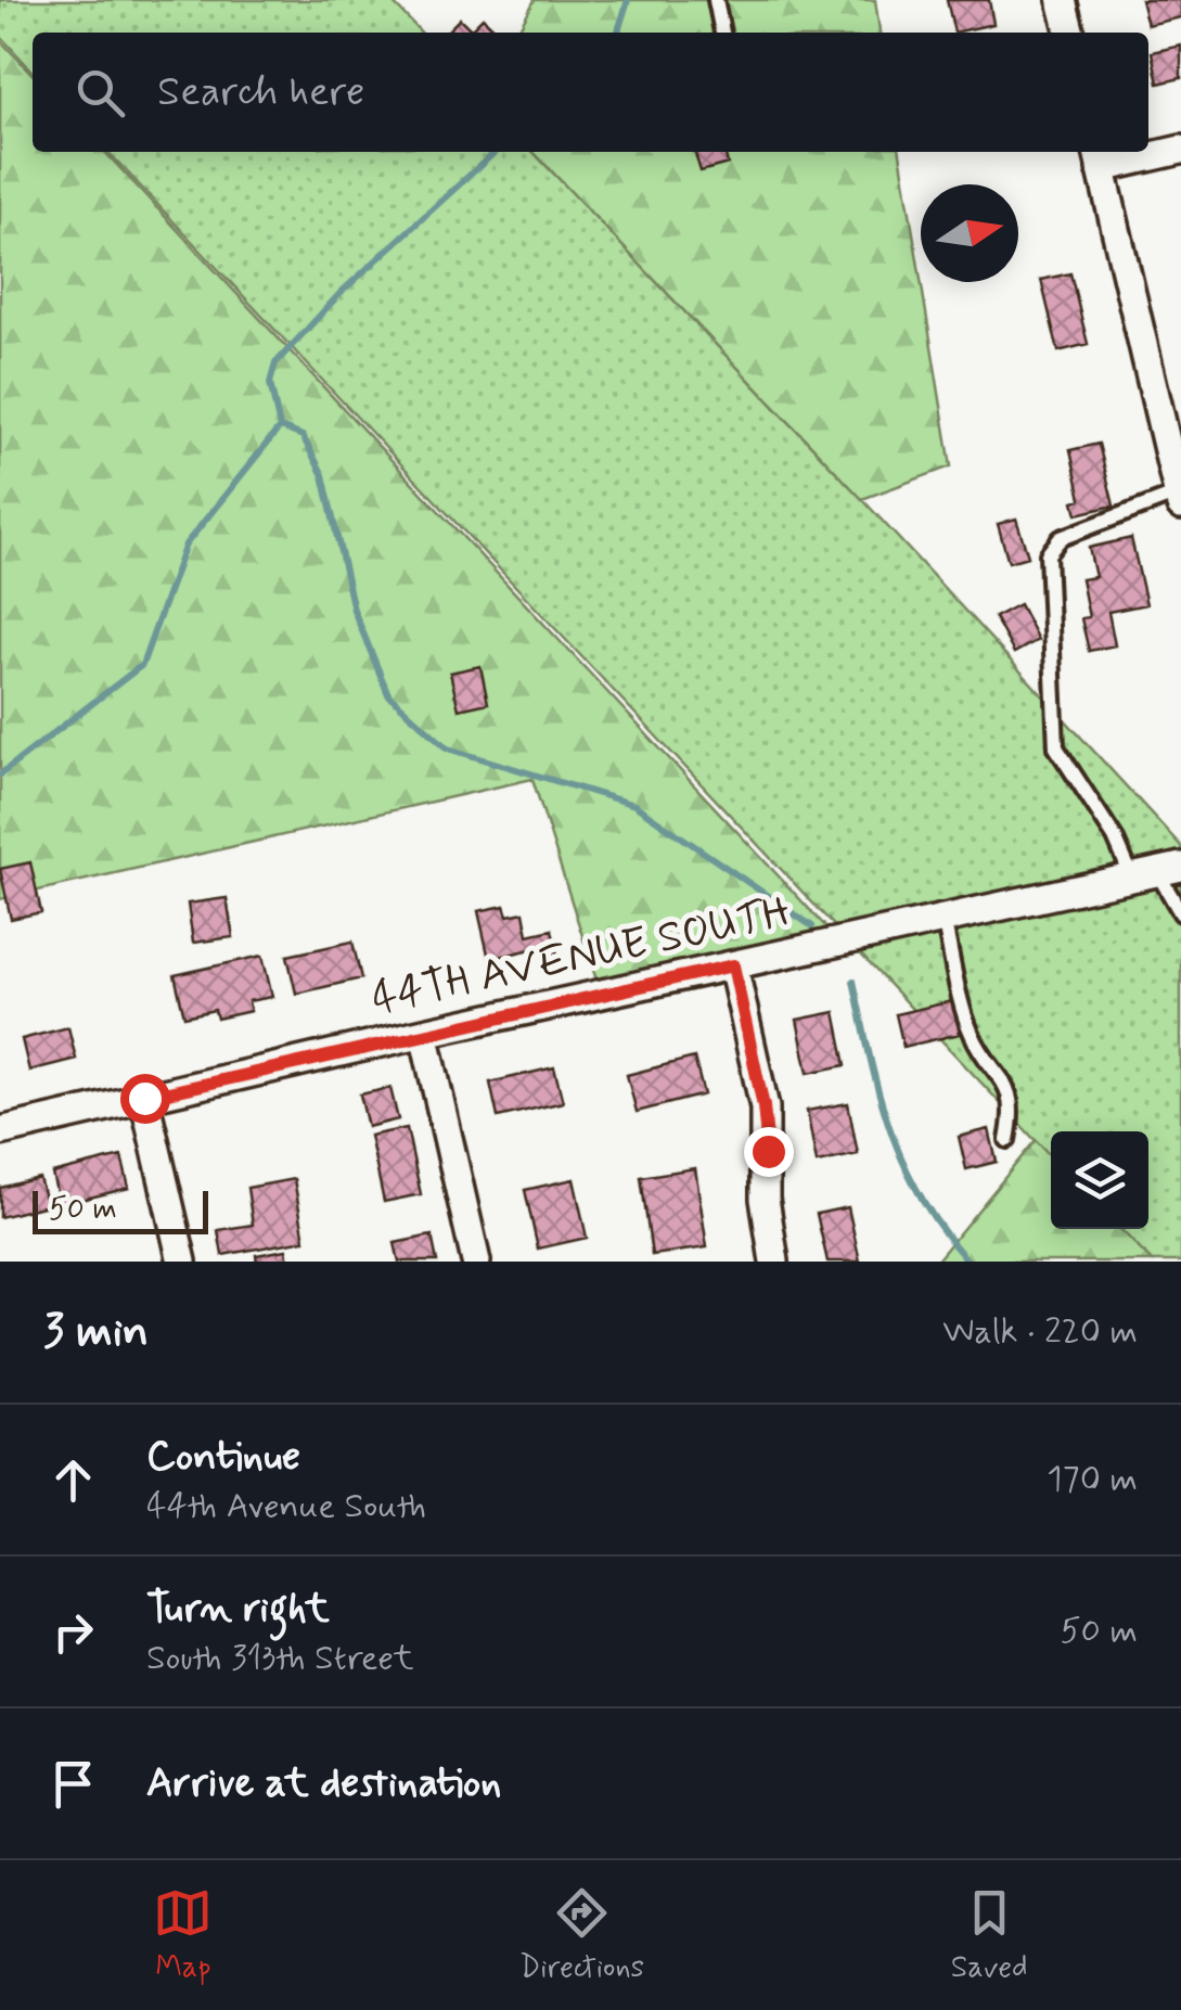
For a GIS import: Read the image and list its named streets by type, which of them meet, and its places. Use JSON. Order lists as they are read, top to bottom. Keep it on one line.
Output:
{"streets":{"street":["44TH AVENUE SOUTH"]},"scale_bar":"50 m","north":"right","page":{"search":"Search here","scale":"50 m","heading":["3 min","Walk · 220 m"],"list":[["Continue","44th Avenue South","170 m"],["Turn right","South 313th Street","50 m"],"Arrive at destination"],"nav":["Map","Directions","Saved"]}}
